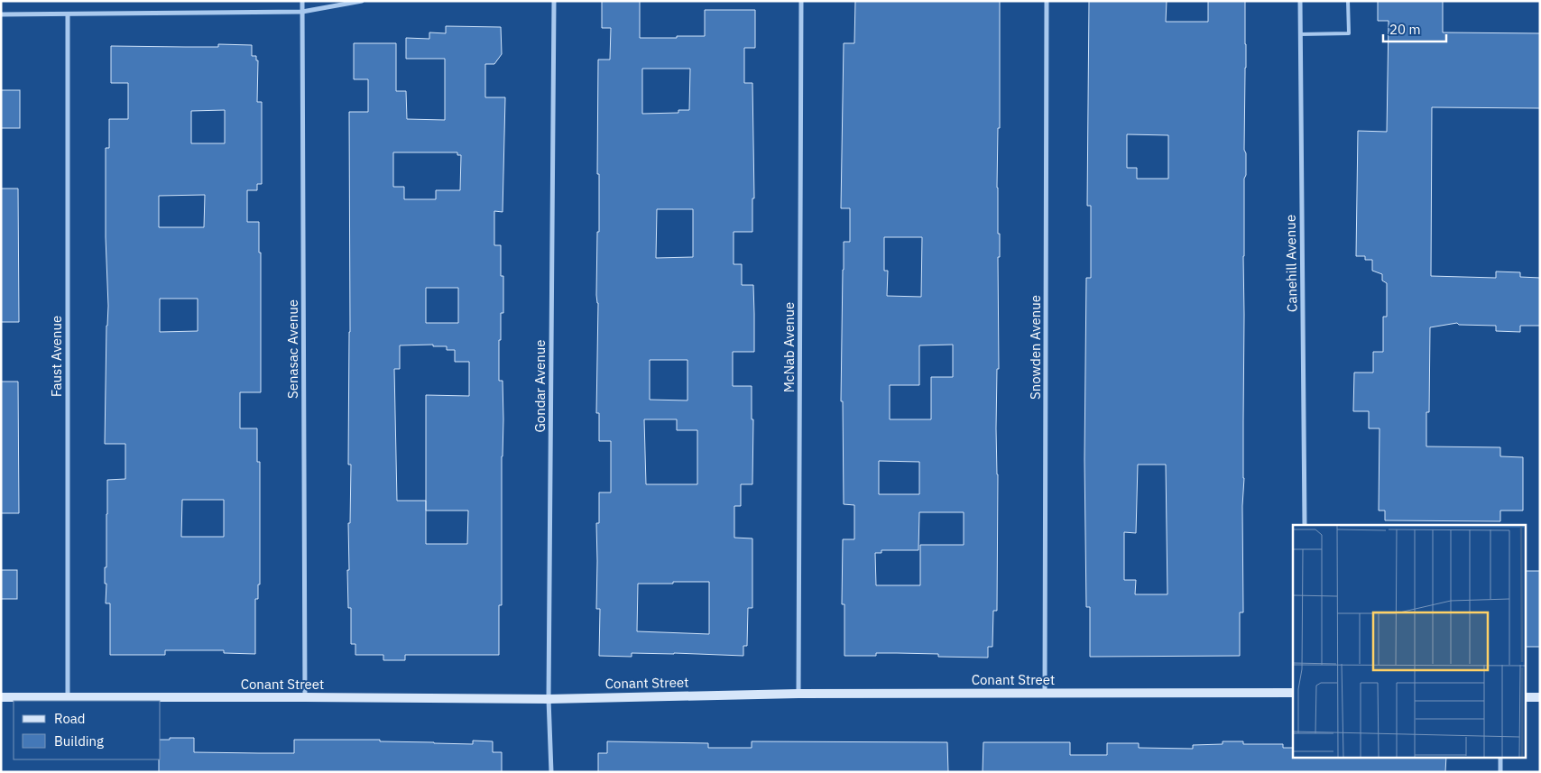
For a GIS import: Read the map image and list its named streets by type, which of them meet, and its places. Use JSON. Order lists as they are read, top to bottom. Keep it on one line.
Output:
{"streets":{"street":["Canehill Avenue","McNab Avenue","Snowden Avenue","Senasac Avenue","Faust Avenue","Gondar Avenue","Conant Street"]},"crossings":[["McNab Avenue","Conant Street"],["Snowden Avenue","Conant Street"],["Senasac Avenue","Conant Street"],["Faust Avenue","Conant Street"],["Gondar Avenue","Conant Street"]],"legend":["Road","Building"],"scale_bar":"20 m"}
